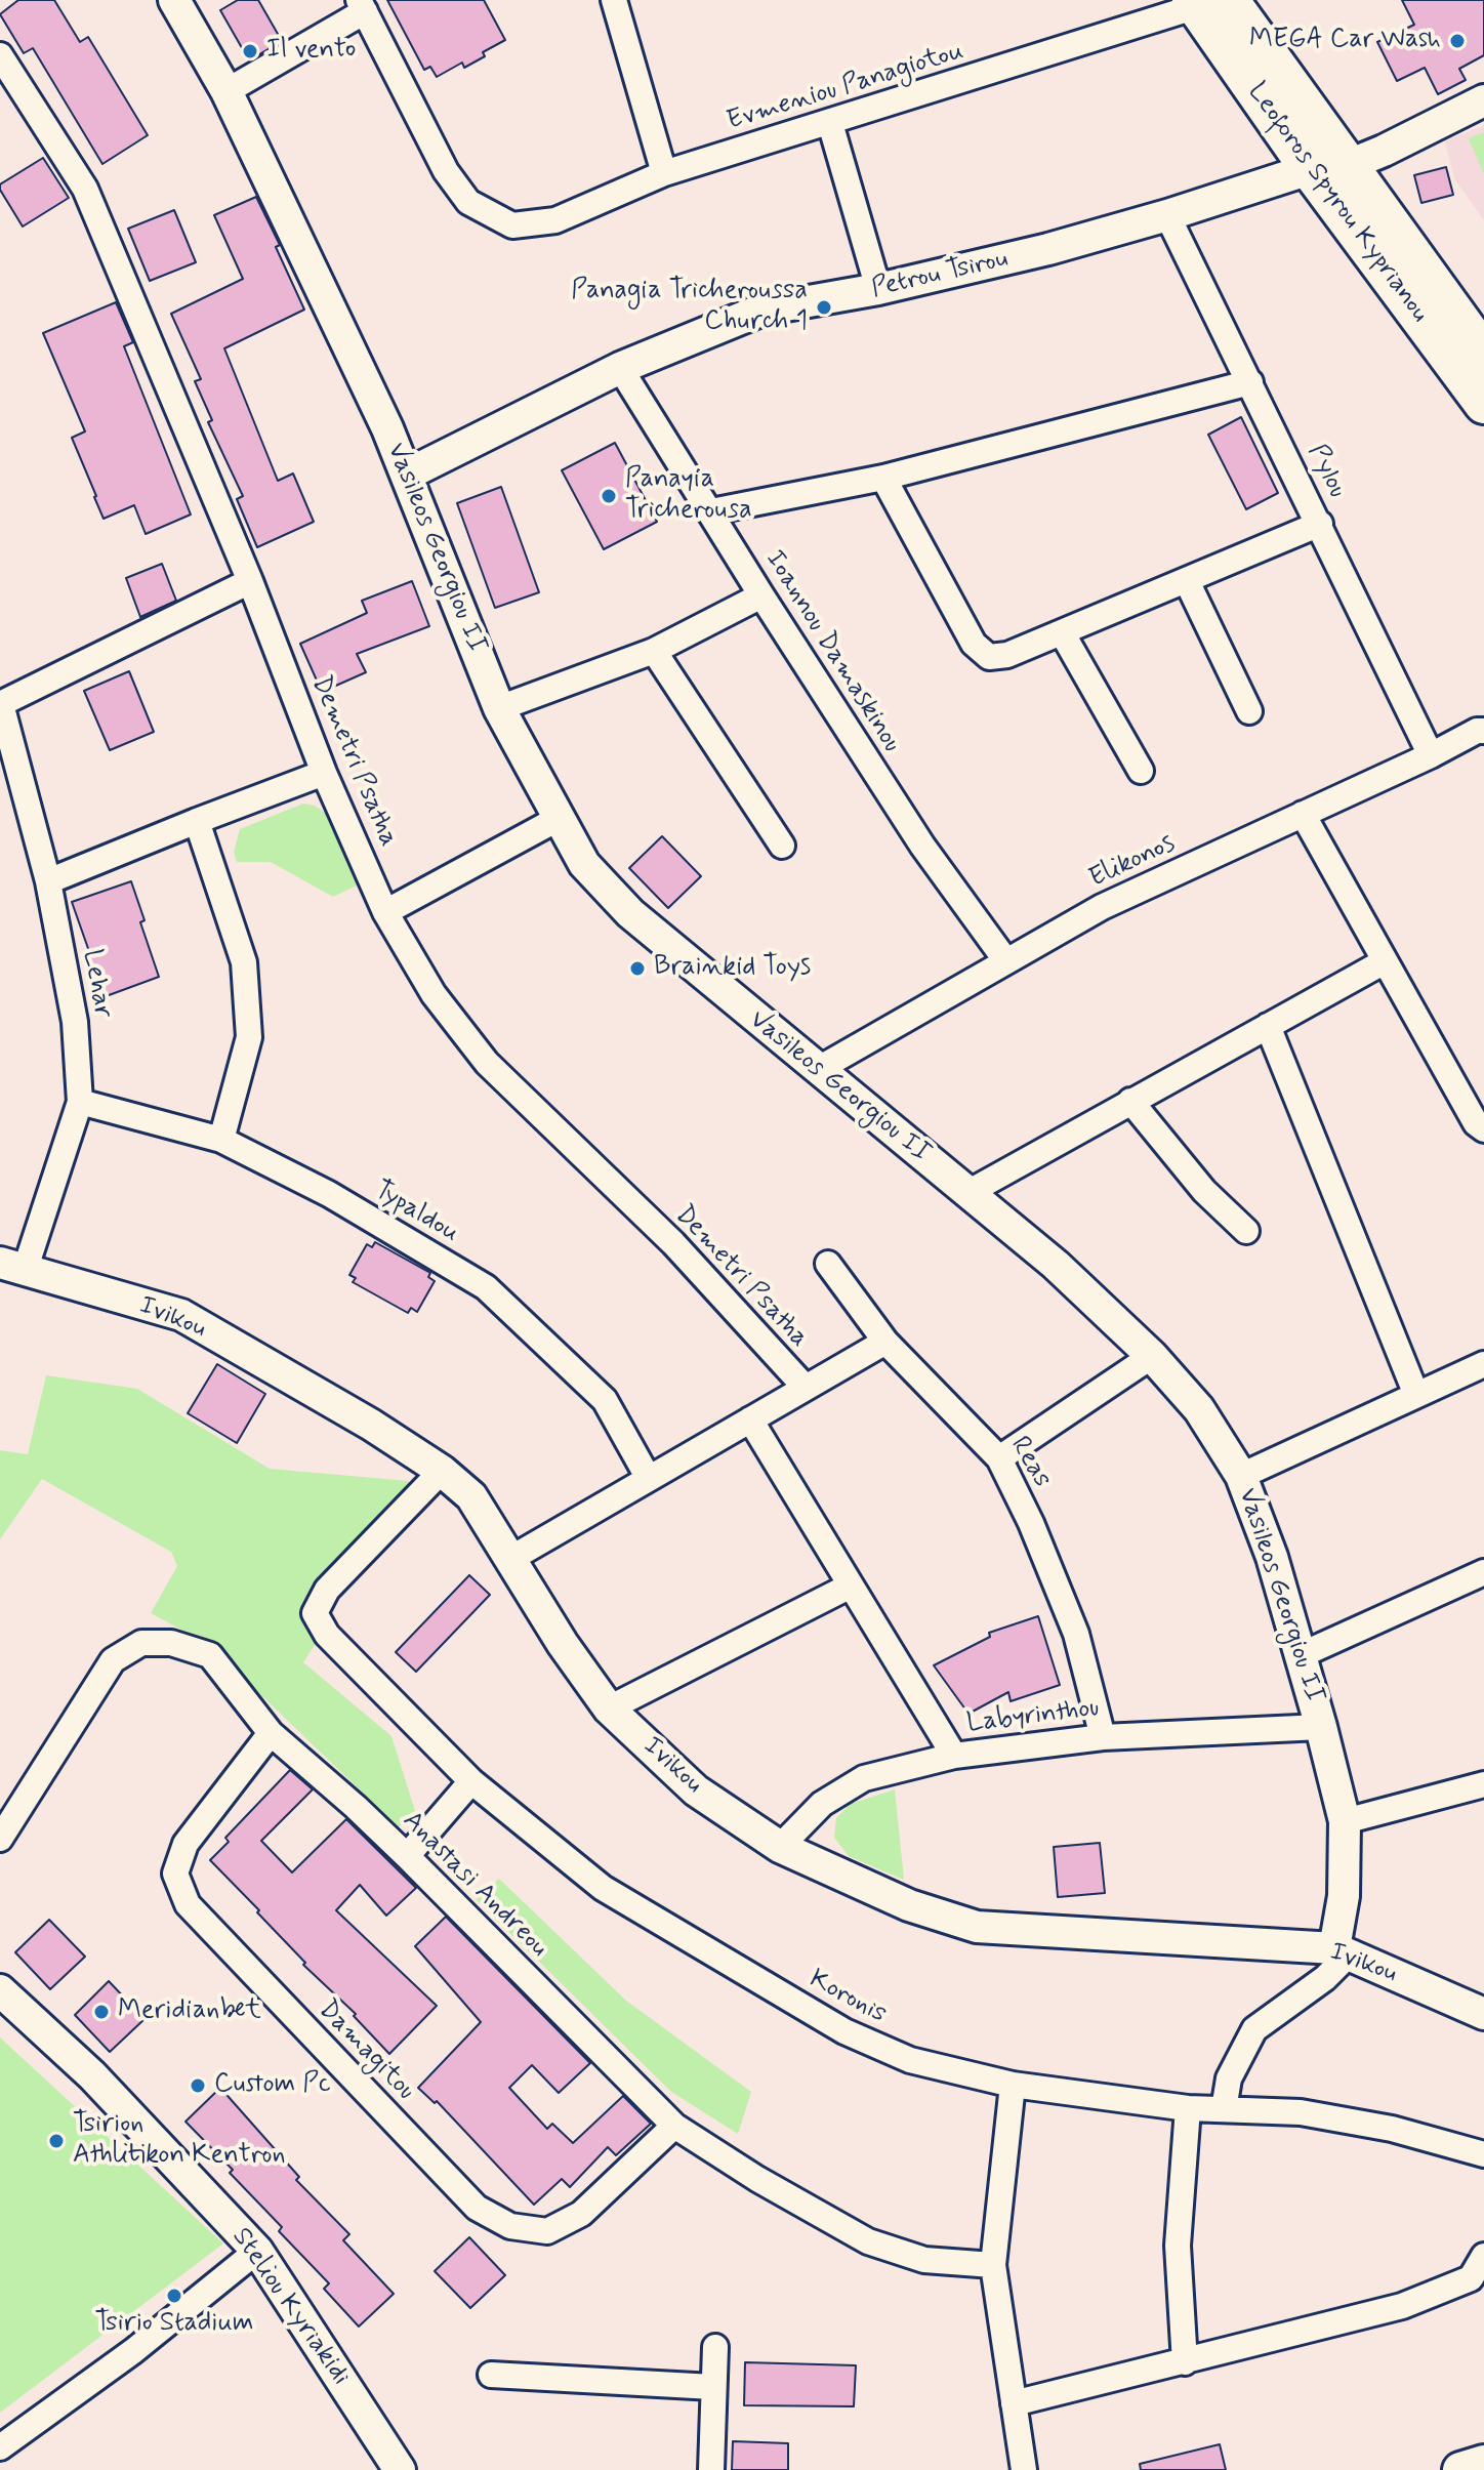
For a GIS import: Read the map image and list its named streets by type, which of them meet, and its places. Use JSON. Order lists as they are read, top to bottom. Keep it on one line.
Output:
{"streets":{"main road":["Leoforos Spyrou Kyprianou"],"street":["Evmeniou Panagiotou","Petrou Tsirou","Pylou","Vasileos Georgiou II","Ioannou Damaskinou","Demetri Psatha","Elikonos","Lehar","Typaldou","Ivikou","Reas","Labyrinthou","Anastasi Andreou","Koronis","Damagitou","Steliou Kyriakidi"]},"crossings":[["Evmeniou Panagiotou","Leoforos Spyrou Kyprianou"],["Leoforos Spyrou Kyprianou","Petrou Tsirou"],["Petrou Tsirou","Pylou"],["Petrou Tsirou","Vasileos Georgiou II"],["Petrou Tsirou","Ioannou Damaskinou"],["Pylou","Elikonos"],["Vasileos Georgiou II","Elikonos"],["Vasileos Georgiou II","Ivikou"],["Vasileos Georgiou II","Labyrinthou"],["Ioannou Damaskinou","Elikonos"],["Lehar","Typaldou"],["Lehar","Ivikou"],["Ivikou","Labyrinthou"],["Ivikou","Koronis"],["Reas","Labyrinthou"],["Anastasi Andreou","Damagitou"]],"places":["MEGA Car Wash","Il vento","Panagia Tricheroussa Church 1","Panayia Tricherousa","Brainkid Toys","Meridianbet","Custom Pc","Tsirion Athlitikon Kentron","Tsirio Stadium"]}
